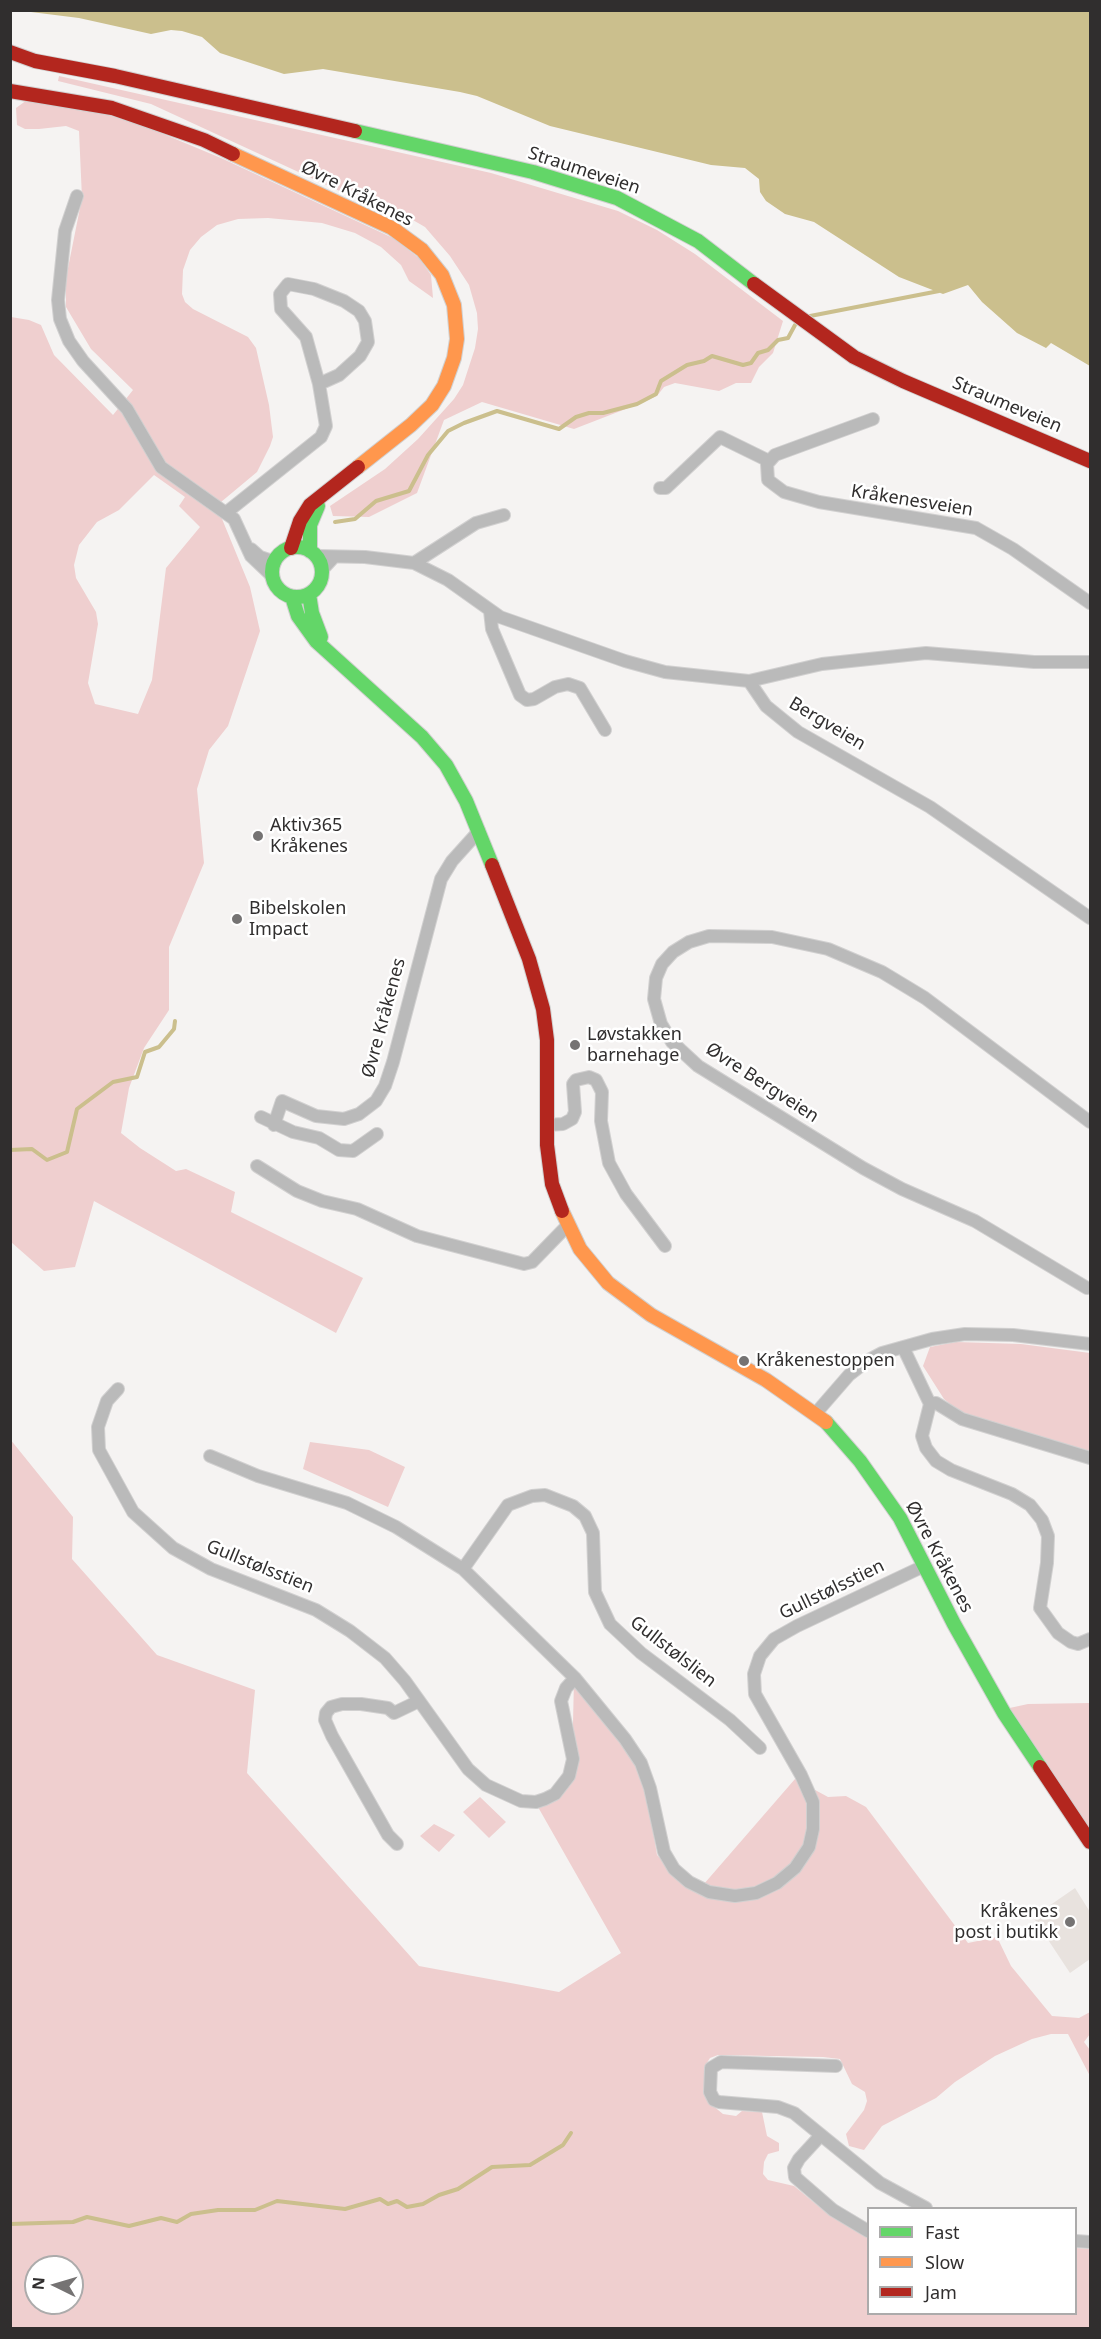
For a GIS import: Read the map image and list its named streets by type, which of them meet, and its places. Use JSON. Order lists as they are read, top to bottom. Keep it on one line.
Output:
{"streets":{"main road":["Straumeveien","Øvre Kråkenes"],"street":["Kråkenesveien","Bergveien","Øvre Bergveien","Gullstølsstien","Gullstølslien"]},"crossings":[["Øvre Kråkenes","Gullstølsstien"]],"places":["Aktiv365 Kråkenes","Bibelskolen Impact","Løvstakken barnehage","Kråkenestoppen","Kråkenes post i butikk"],"legend":["Fast","Slow","Jam"],"north":"left"}
